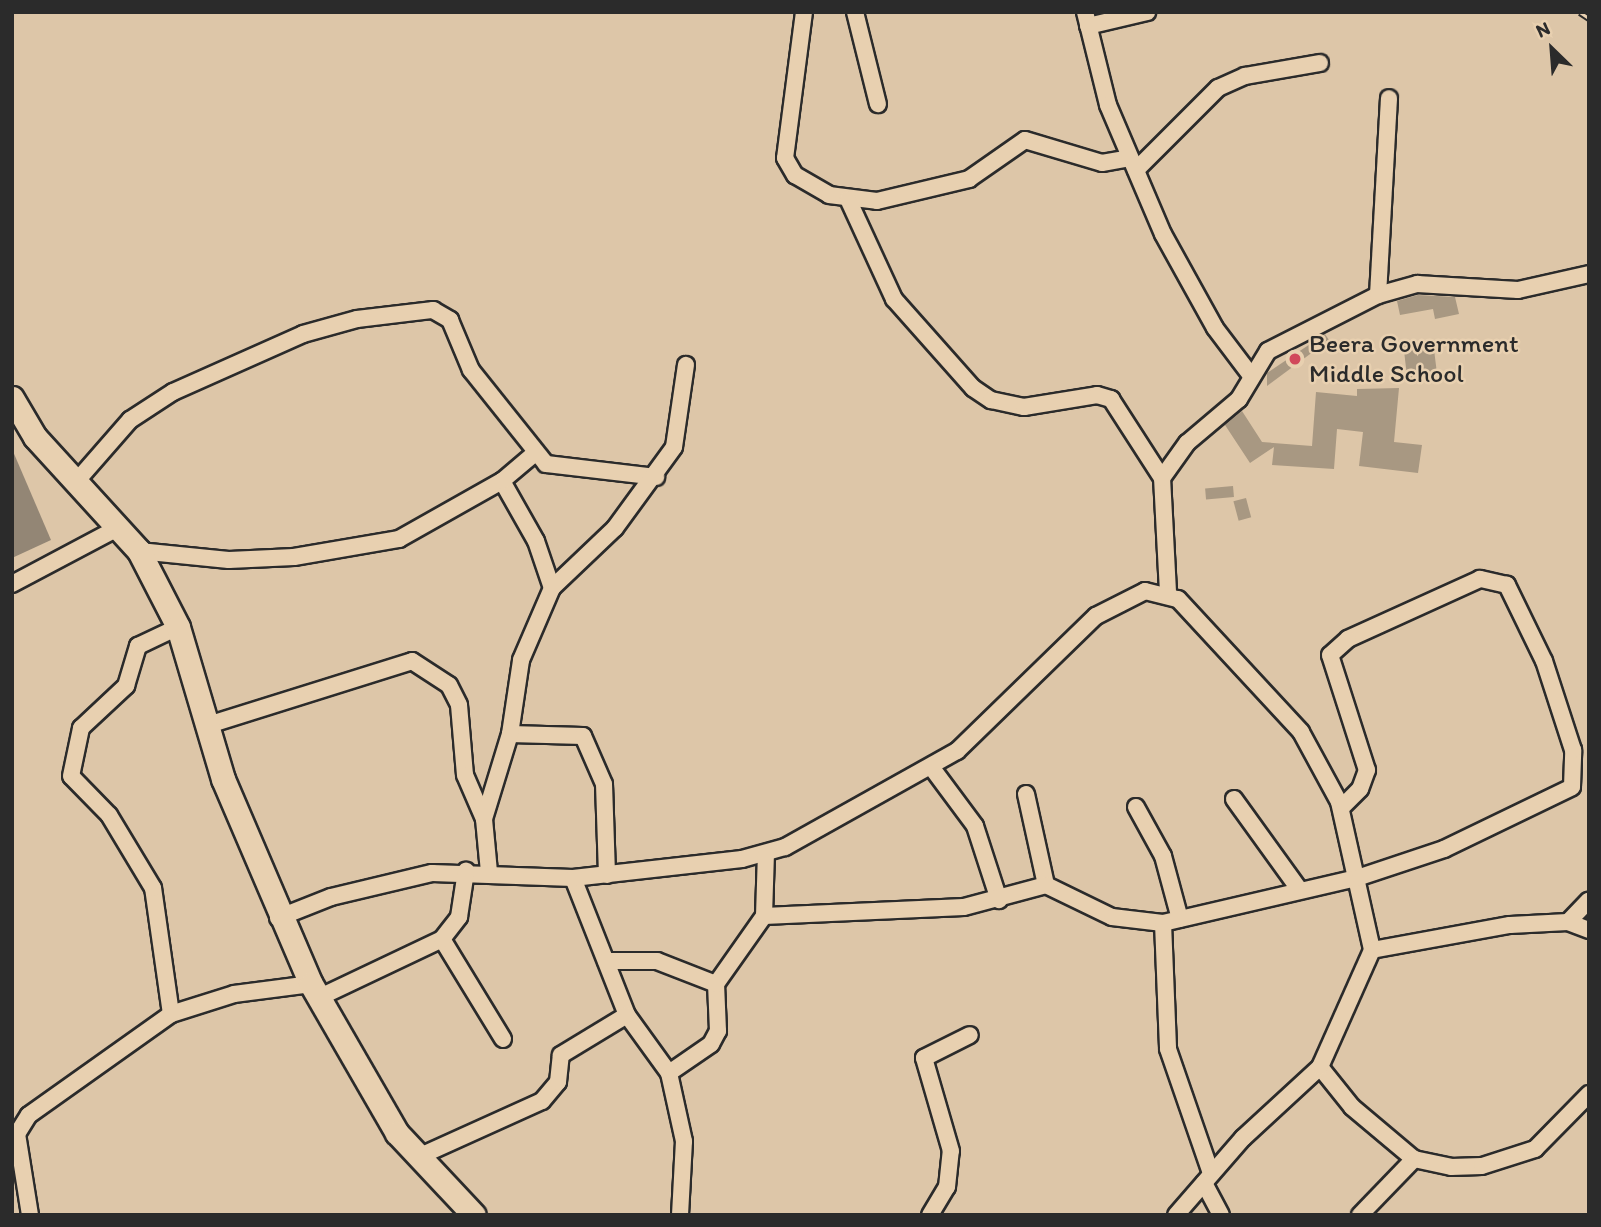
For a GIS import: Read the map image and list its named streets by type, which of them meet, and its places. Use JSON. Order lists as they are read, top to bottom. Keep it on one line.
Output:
{"places":["Beera Government Middle School"],"north":"top left"}
